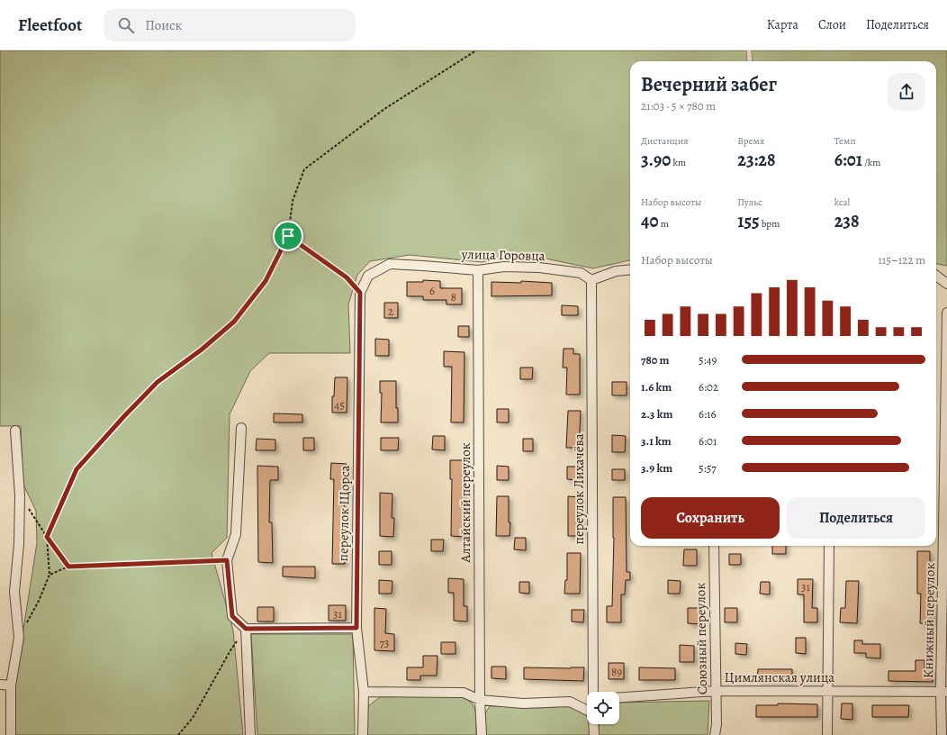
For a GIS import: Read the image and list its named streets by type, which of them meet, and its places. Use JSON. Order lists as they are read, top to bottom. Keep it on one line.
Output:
{"streets":{"street":["улица Горовца","переулок Лихачёва","Алтайский переулок","переулок Щорса","Книжный переулок","Союзный переулок","Цимлянская улица"]},"crossings":[["улица Горовца","переулок Лихачёва"],["улица Горовца","Алтайский переулок"],["улица Горовца","переулок Щорса"],["Книжный переулок","Цимлянская улица"],["Союзный переулок","Цимлянская улица"]],"house_numbers":["6","8","2","45","31","31","73","89"],"page":{"header":"Fleetfoot","search":"Поиск","nav":["Карта","Слои","Поделиться"],"heading":["Вечерний забег","21:03 · 5 × 780 m"],"stats":[["Дистанция","3.90 km"],["Время","23:28"],["Темп","6:01 /km"],["Набор высоты","40 m"],["Пульс","155 bpm"],["kcal","238"]],"chart":["Набор высоты","115–122 m"],"list":[{"name":"780 m","note":"5:49"},{"name":"1.6 km","note":"6:02"},{"name":"2.3 km","note":"6:16"},{"name":"3.1 km","note":"6:01"},{"name":"3.9 km","note":"5:57"}],"buttons":["Сохранить","Поделиться"]}}
